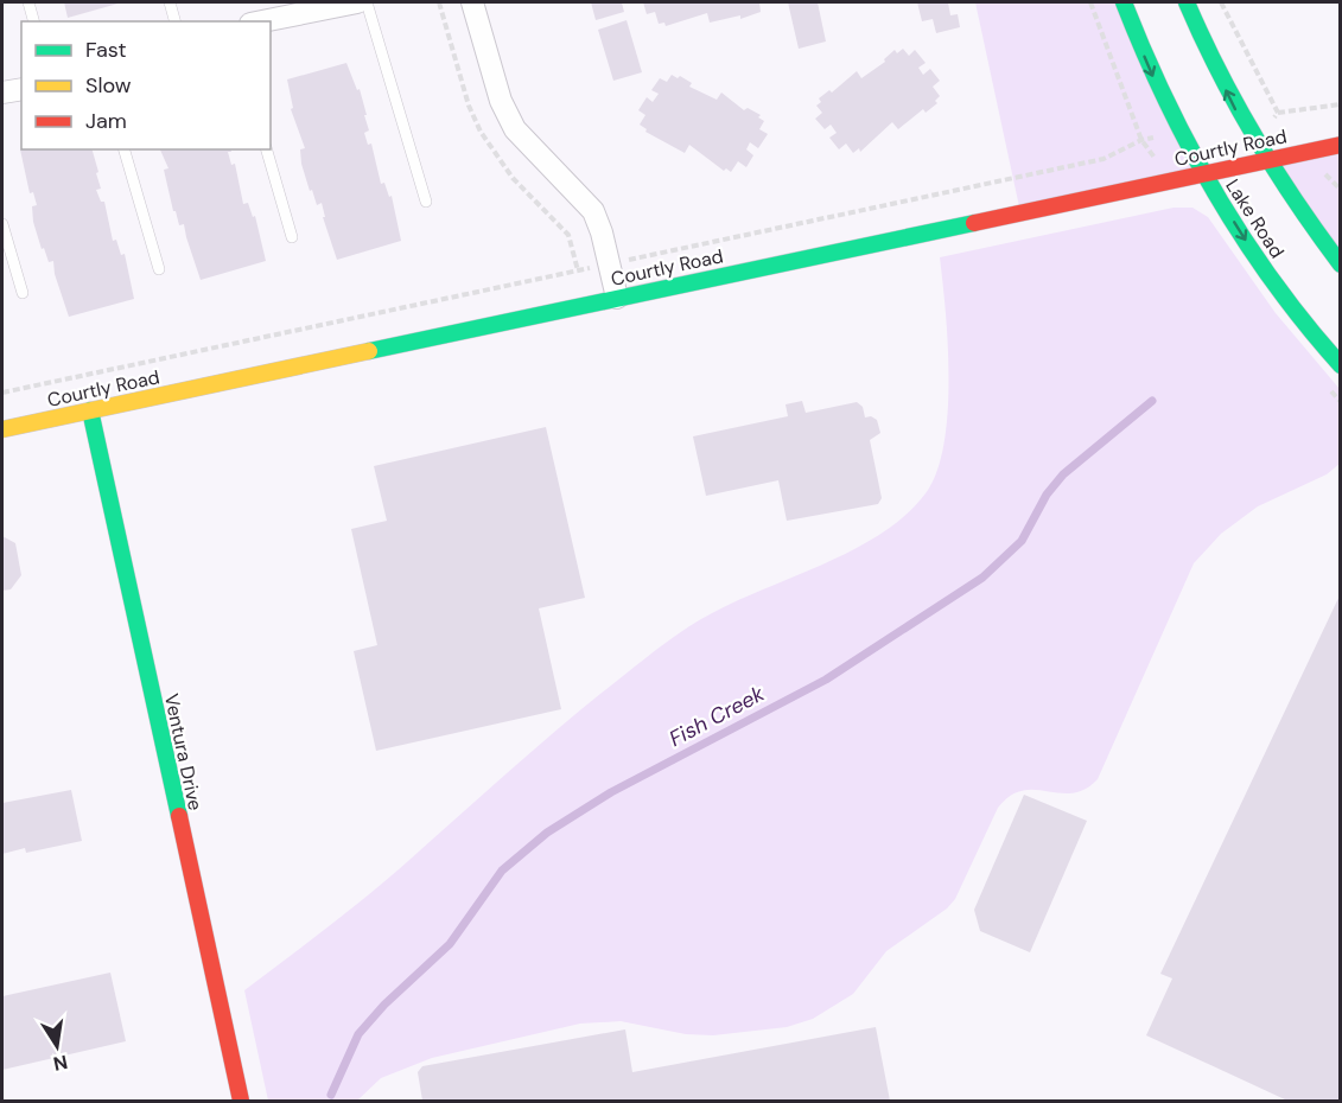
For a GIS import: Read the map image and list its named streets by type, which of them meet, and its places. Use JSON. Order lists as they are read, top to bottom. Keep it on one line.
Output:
{"streets":{"street":["Courtly Road","Lake Road","Ventura Drive"]},"crossings":[["Courtly Road","Lake Road"],["Courtly Road","Ventura Drive"]],"water":["Fish Creek"],"legend":["Fast","Slow","Jam"],"north":"bottom"}
